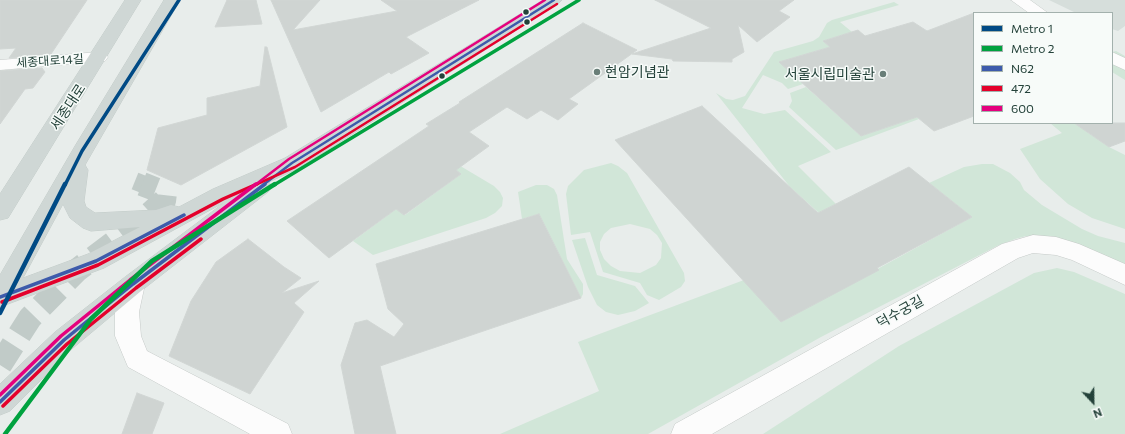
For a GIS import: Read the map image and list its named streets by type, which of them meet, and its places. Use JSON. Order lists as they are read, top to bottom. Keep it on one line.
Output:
{"streets":{"main road":["세종대로"],"street":["세종대로14길","덕수궁길"]},"crossings":[["세종대로14길","세종대로"]],"places":["현암기념관","서울시립미술관"],"lines":["metro line 1","metro line 2","transit line N62","transit line 600","transit line 472"],"legend":["Metro 1","Metro 2","N62","472","600"],"north":"bottom"}
